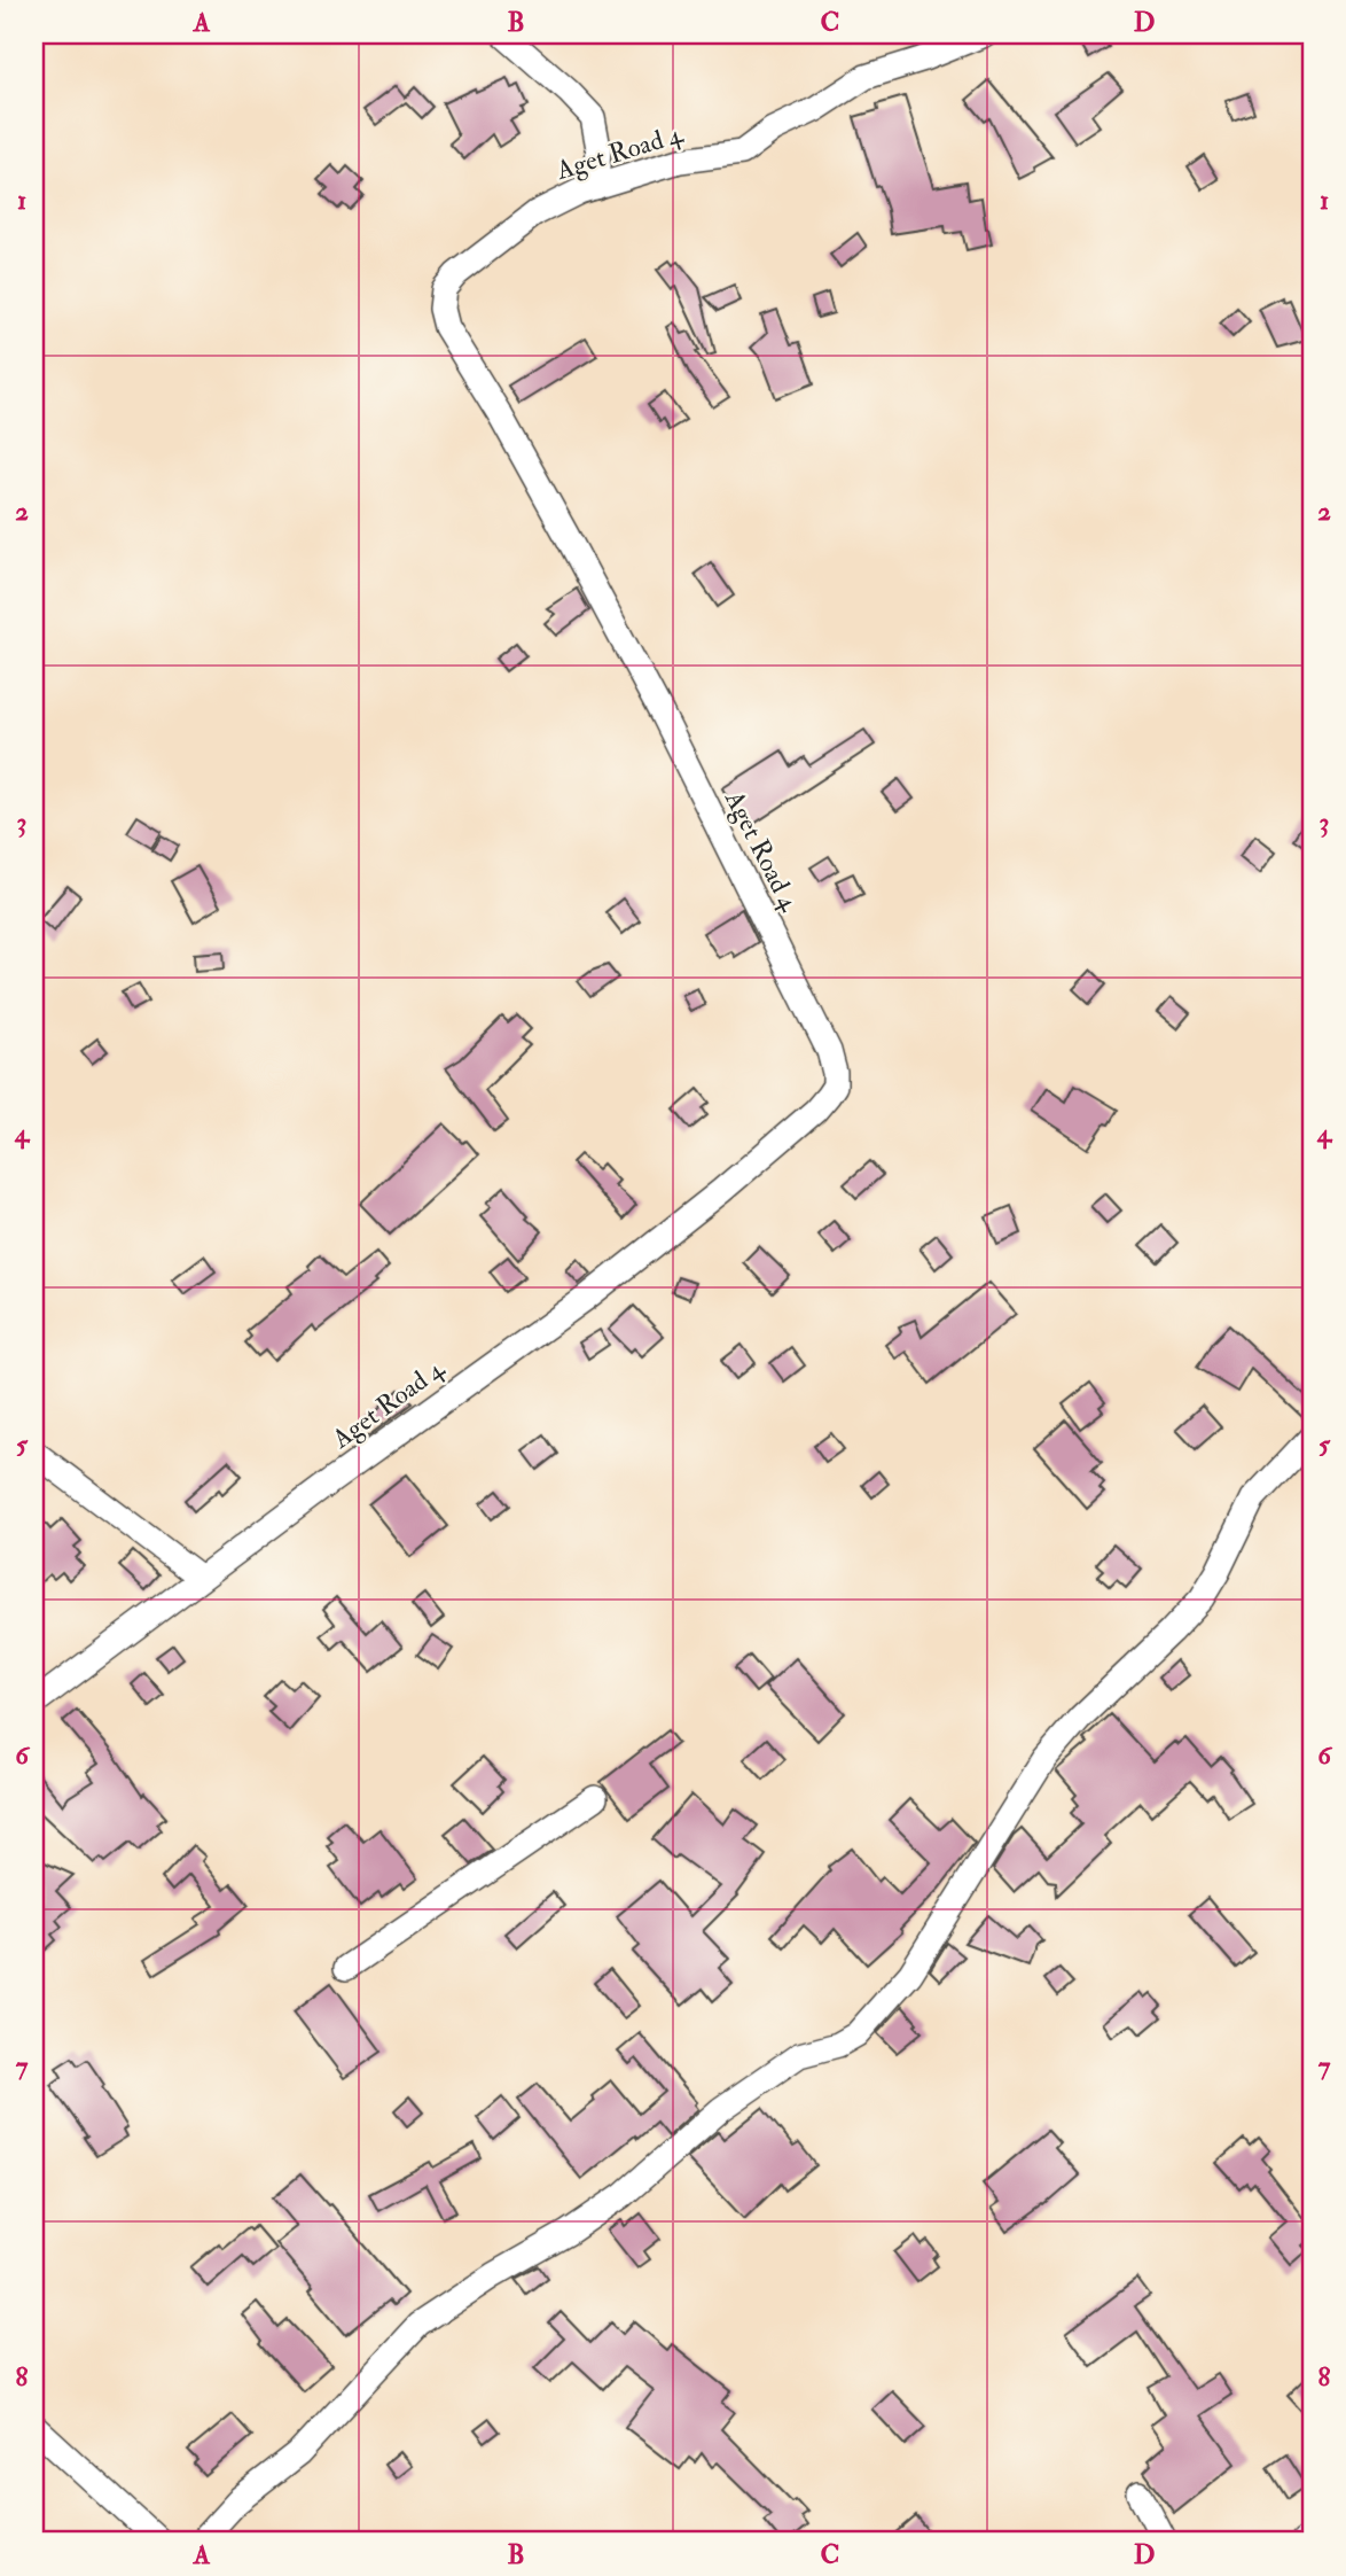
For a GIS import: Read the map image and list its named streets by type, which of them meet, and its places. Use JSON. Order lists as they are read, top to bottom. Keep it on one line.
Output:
{"streets":{"street":["Aget Road 4"]},"grid":{"columns":["A","B","C","D"],"rows":["1","2","3","4","5","6","7","8"]}}
